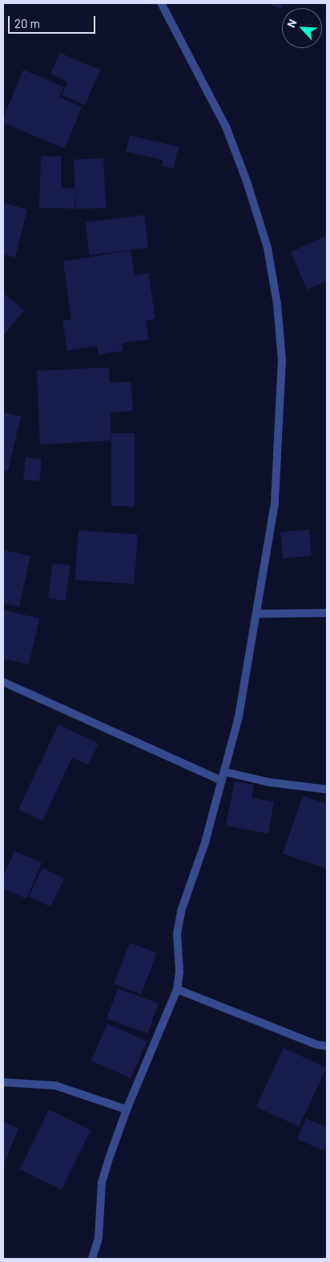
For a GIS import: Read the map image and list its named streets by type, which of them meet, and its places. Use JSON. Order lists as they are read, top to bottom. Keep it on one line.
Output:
{"scale_bar":"20 m","north":"top left"}
